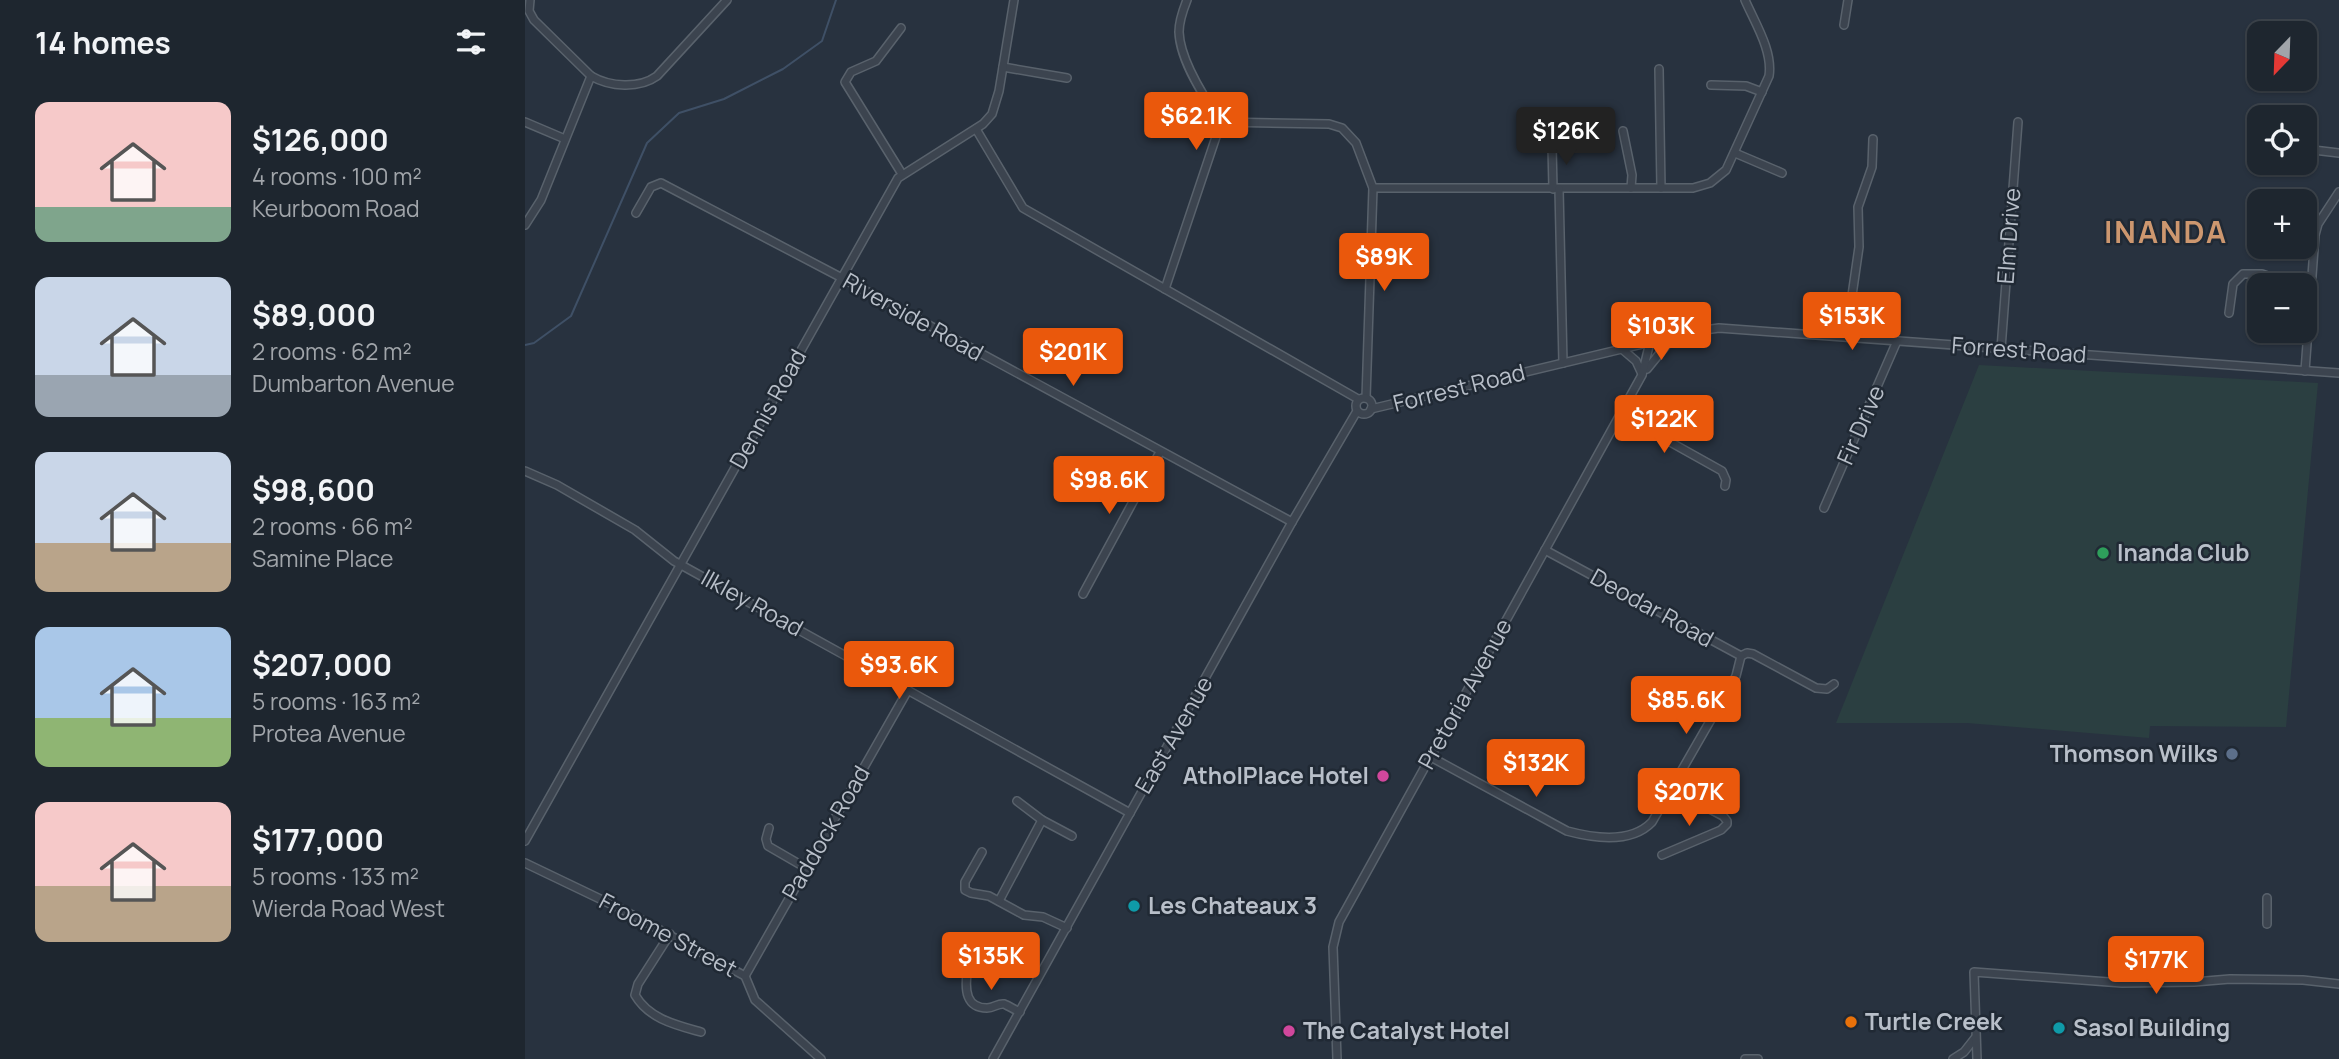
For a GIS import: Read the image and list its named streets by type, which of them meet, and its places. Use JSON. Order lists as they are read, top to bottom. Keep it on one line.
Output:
{"streets":{"street":["Elm Drive","Riverside Road","Forrest Road","Dennis Road","Fir Drive","Ilkley Road","Deodar Road","Pretoria Avenue","East Avenue","Paddock Road","Froome Street"]},"crossings":[["Elm Drive","Forrest Road"],["Riverside Road","Dennis Road"],["Riverside Road","East Avenue"],["Forrest Road","Dennis Road"],["Forrest Road","Fir Drive"],["Forrest Road","Pretoria Avenue"],["Forrest Road","East Avenue"],["Dennis Road","Ilkley Road"],["Ilkley Road","East Avenue"],["Ilkley Road","Paddock Road"],["Deodar Road","Pretoria Avenue"],["Paddock Road","Froome Street"]],"districts":["INANDA"],"places":["Inanda Club","Thomson Wilks","AtholPlace Hotel","Les Chateaux 3","Turtle Creek","Sasol Building","The Catalyst Hotel"],"north":"bottom left","page":{"heading":"14 homes","map_buttons":["+","−"],"list":[{"name":"$126,000","note":"4 rooms · 100 m² · Keurboom Road"},{"name":"$89,000","note":"2 rooms · 62 m² · Dumbarton Avenue"},{"name":"$98,600","note":"2 rooms · 66 m² · Samine Place"},{"name":"$207,000","note":"5 rooms · 163 m² · Protea Avenue"},{"name":"$177,000","note":"5 rooms · 133 m² · Wierda Road West"}],"price":["$62.1K","$126K","$89K","$153K","$103K","$201K","$122K","$98.6K","$93.6K","$85.6K","$132K","$207K","$135K","$177K"]}}
